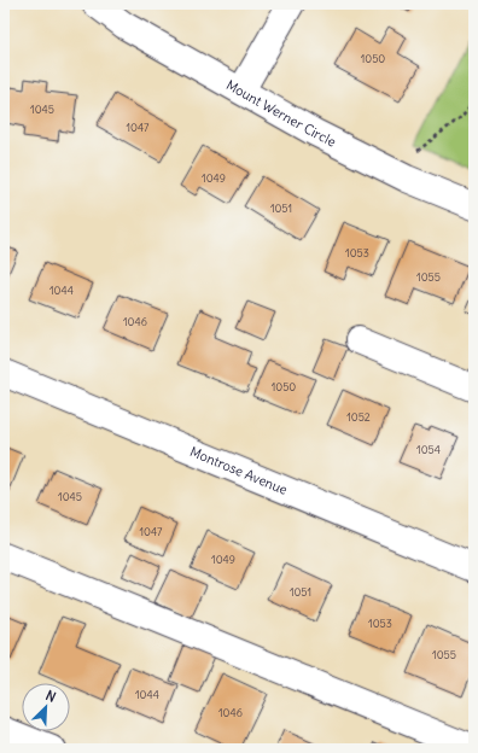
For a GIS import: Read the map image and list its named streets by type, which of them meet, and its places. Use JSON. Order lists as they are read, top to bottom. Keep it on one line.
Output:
{"streets":{"street":["Mount Werner Circle","Montrose Avenue"]},"house_numbers":["1050","1045","1047","1049","1051","1053","1055","1044","1046","1050","1052","1054","1045","1047","1049","1051","1053","1055","1044","1046"],"north":"top right"}
